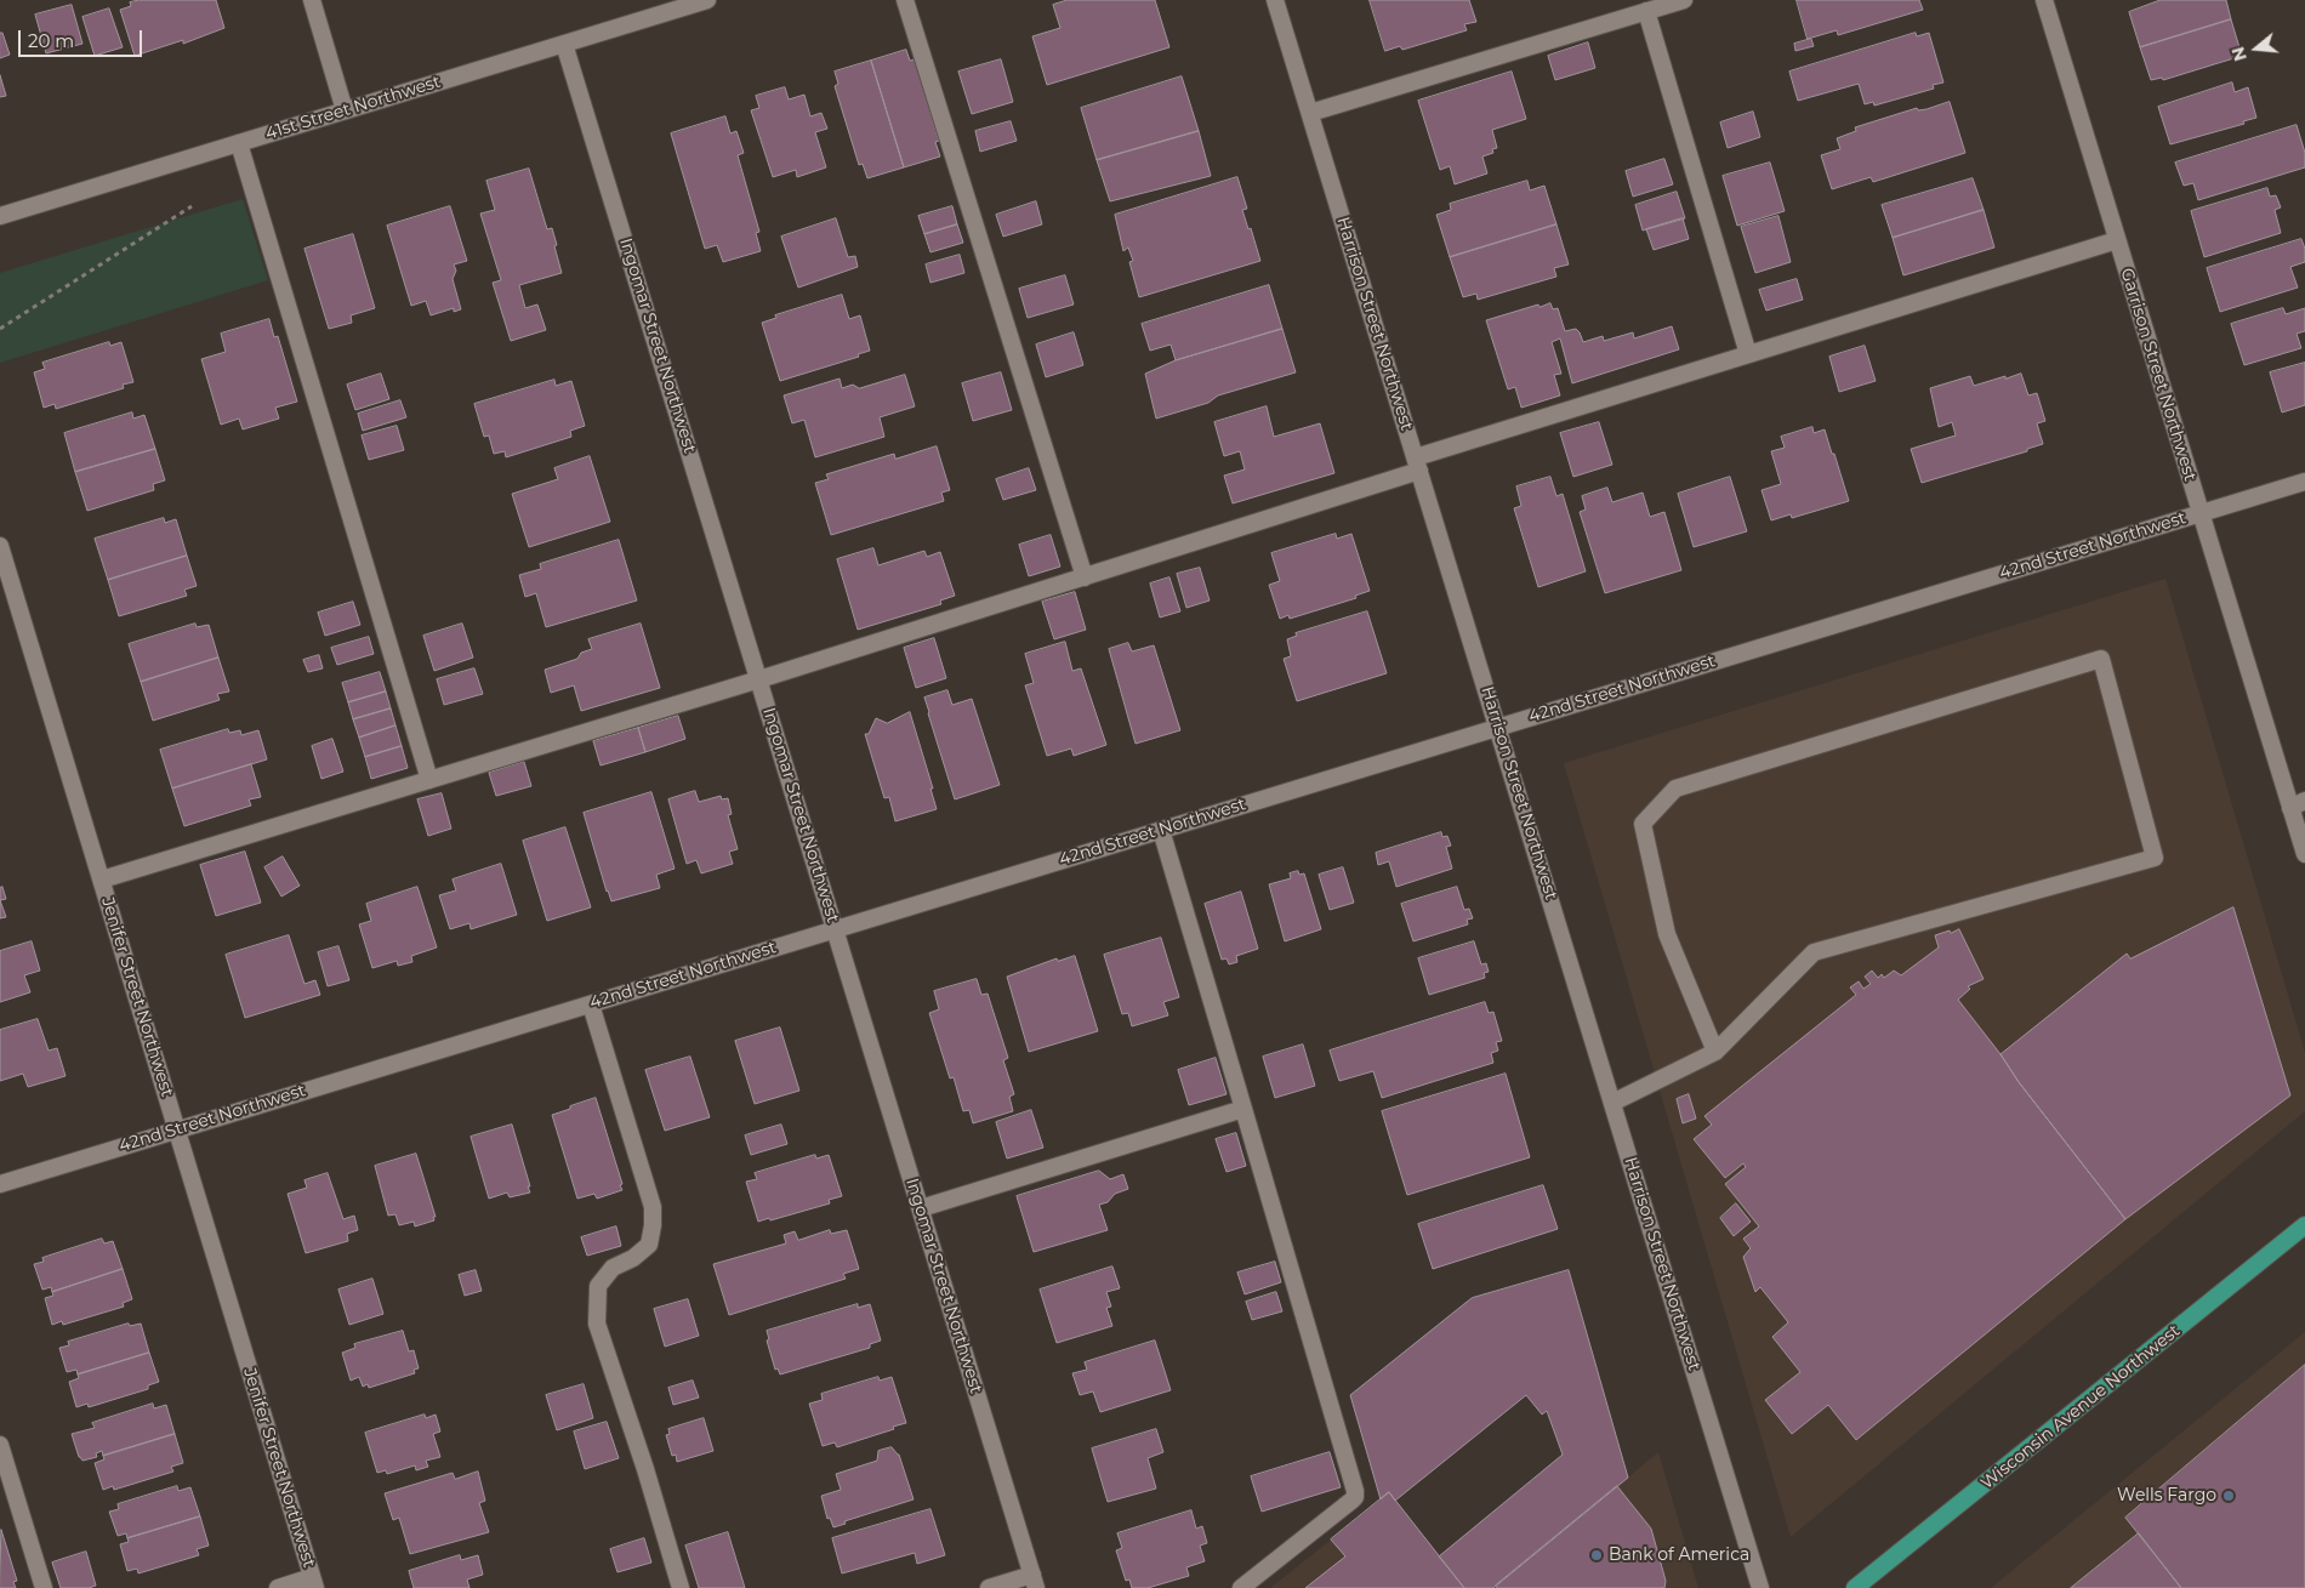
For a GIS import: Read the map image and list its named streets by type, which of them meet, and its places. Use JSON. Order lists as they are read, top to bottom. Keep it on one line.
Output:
{"streets":{"main road":["Wisconsin Avenue Northwest"],"street":["41st Street Northwest","Harrison Street Northwest","Ingomar Street Northwest","Garrison Street Northwest","42nd Street Northwest","Jenifer Street Northwest"]},"crossings":[["41st Street Northwest","Ingomar Street Northwest"],["Harrison Street Northwest","42nd Street Northwest"],["Ingomar Street Northwest","42nd Street Northwest"],["Garrison Street Northwest","42nd Street Northwest"],["42nd Street Northwest","Jenifer Street Northwest"]],"places":["Wells Fargo","Bank of America"],"scale_bar":"20 m","north":"left"}
